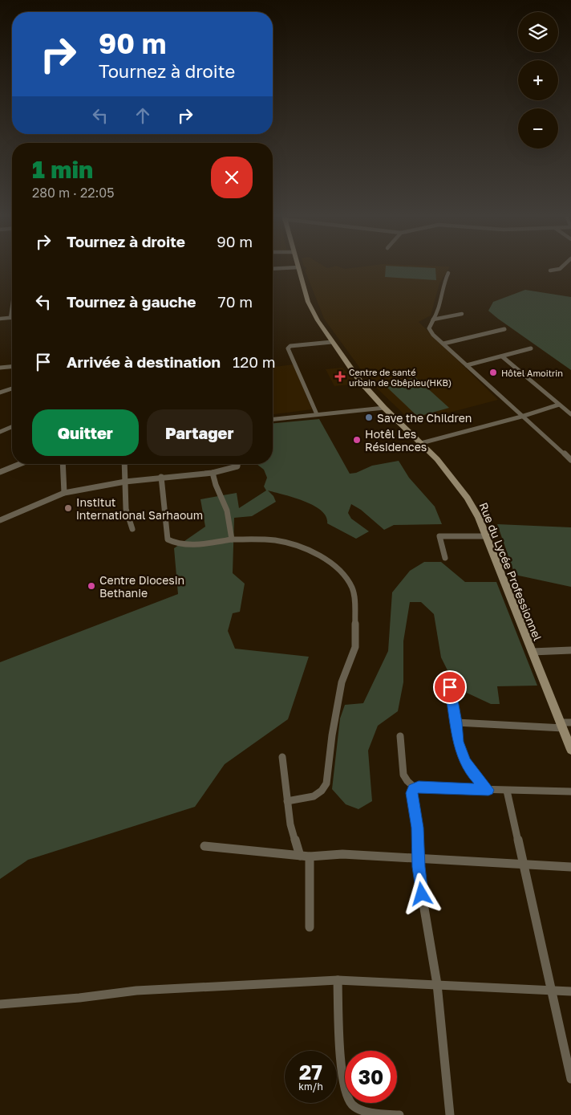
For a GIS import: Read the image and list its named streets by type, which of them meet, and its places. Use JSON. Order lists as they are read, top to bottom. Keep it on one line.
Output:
{"streets":{"main road":["Rue du Lycée Professionnel"]},"places":{"other":["Hôtel Amoitrin","Save the Children","Hotêl Les Résidences","Institut international Sarhaoum","Centre Diocesin Bethanie"],"health":["Centre de santé urbain de Gbêpleu(HKB)"]},"page":{"map_buttons":["+","−"],"turn":["90 m","Tournez à droite"],"heading":["1 min","280 m · 22:05"],"list":[{"name":"Tournez à droite","value":"90 m"},{"name":"Tournez à gauche","value":"70 m"},{"name":"Arrivée à destination","value":"120 m"}],"buttons":["Quitter","Partager"],"speed":"27 km/h","limit":"30"}}
